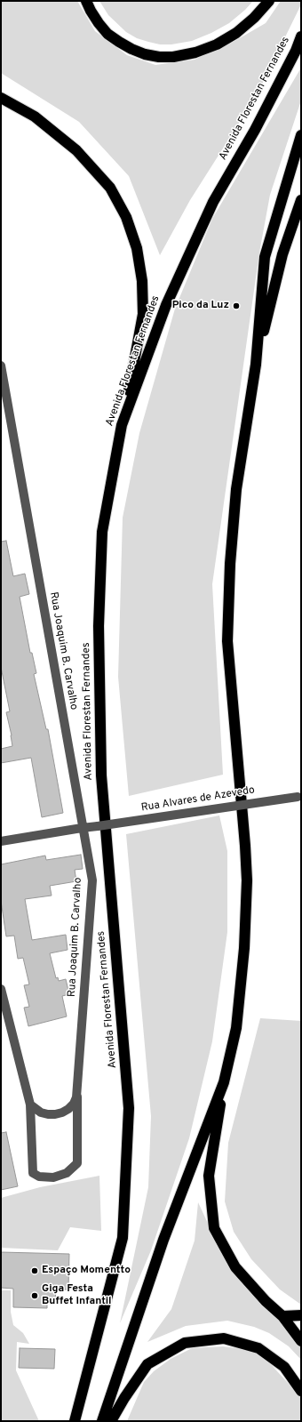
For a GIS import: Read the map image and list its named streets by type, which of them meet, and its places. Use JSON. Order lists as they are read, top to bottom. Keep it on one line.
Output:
{"streets":{"highway":["Avenida Florestan Fernandes"],"street":["Rua Joaquim B. Carvalho","Rua Alvares de Azevedo"]},"crossings":[["Rua Joaquim B. Carvalho","Rua Alvares de Azevedo"]],"places":["Pico da Luz","Espaço Momentto","Giga Festa Buffet Infantil"]}
